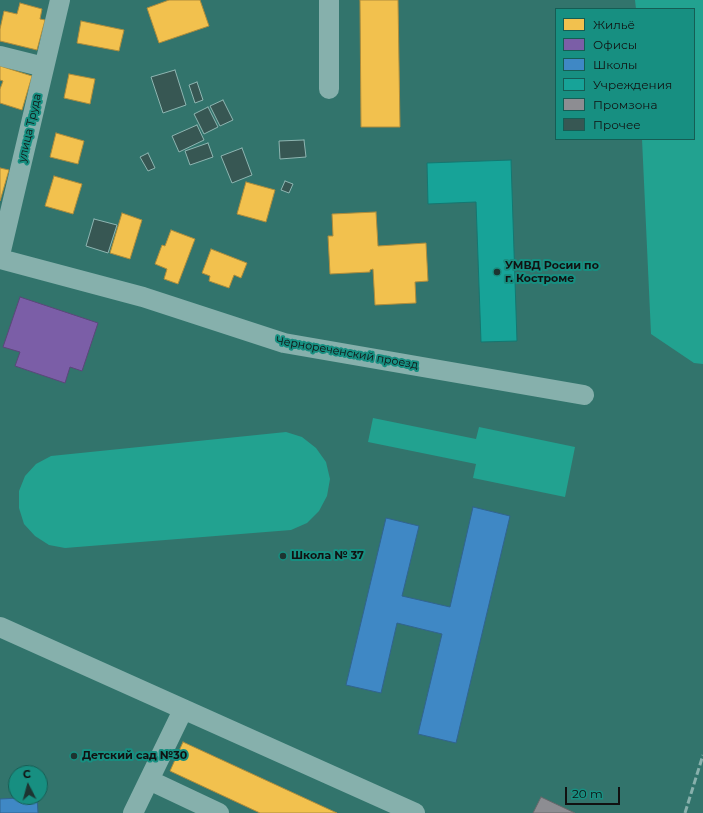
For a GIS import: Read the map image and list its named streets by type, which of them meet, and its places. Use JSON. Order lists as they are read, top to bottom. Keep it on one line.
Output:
{"streets":{"street":["улица Труда","Чернореченский проезд"]},"places":["УМВД Росии по г. Костроме","Школа № 37","Детский сад №30"],"legend":["Жильё","Офисы","Школы","Учреждения","Промзона","Прочее"],"scale_bar":"20 m","north":"top"}
